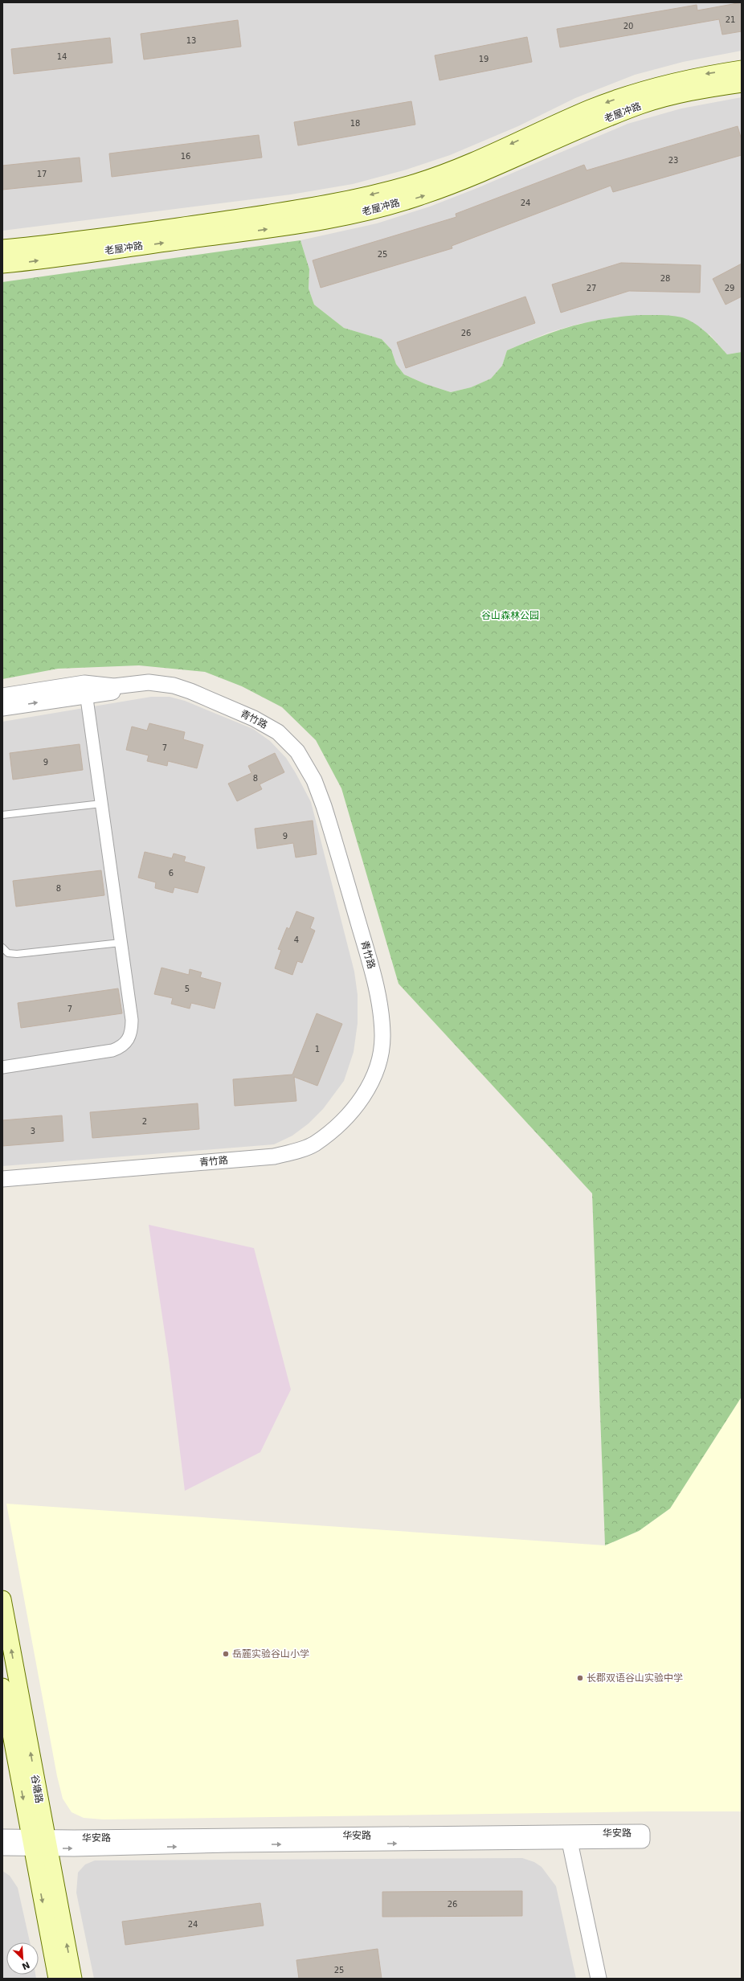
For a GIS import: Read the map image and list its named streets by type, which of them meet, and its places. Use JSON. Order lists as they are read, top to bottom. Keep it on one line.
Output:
{"streets":{"main road":["老屋冲路","谷塘路"],"street":["青竹路","华安路"]},"crossings":[["谷塘路","华安路"]],"parks":["谷山森林公园"],"places":["岳麓实验谷山小学","长郡双语谷山实验中学"],"house_numbers":["21","20","13","14","19","18","16","23","17","24","25","28","27","29","26","7","9","8","9","6","8","4","5","7","1","2","3","26","24","25"],"north":"bottom right"}
